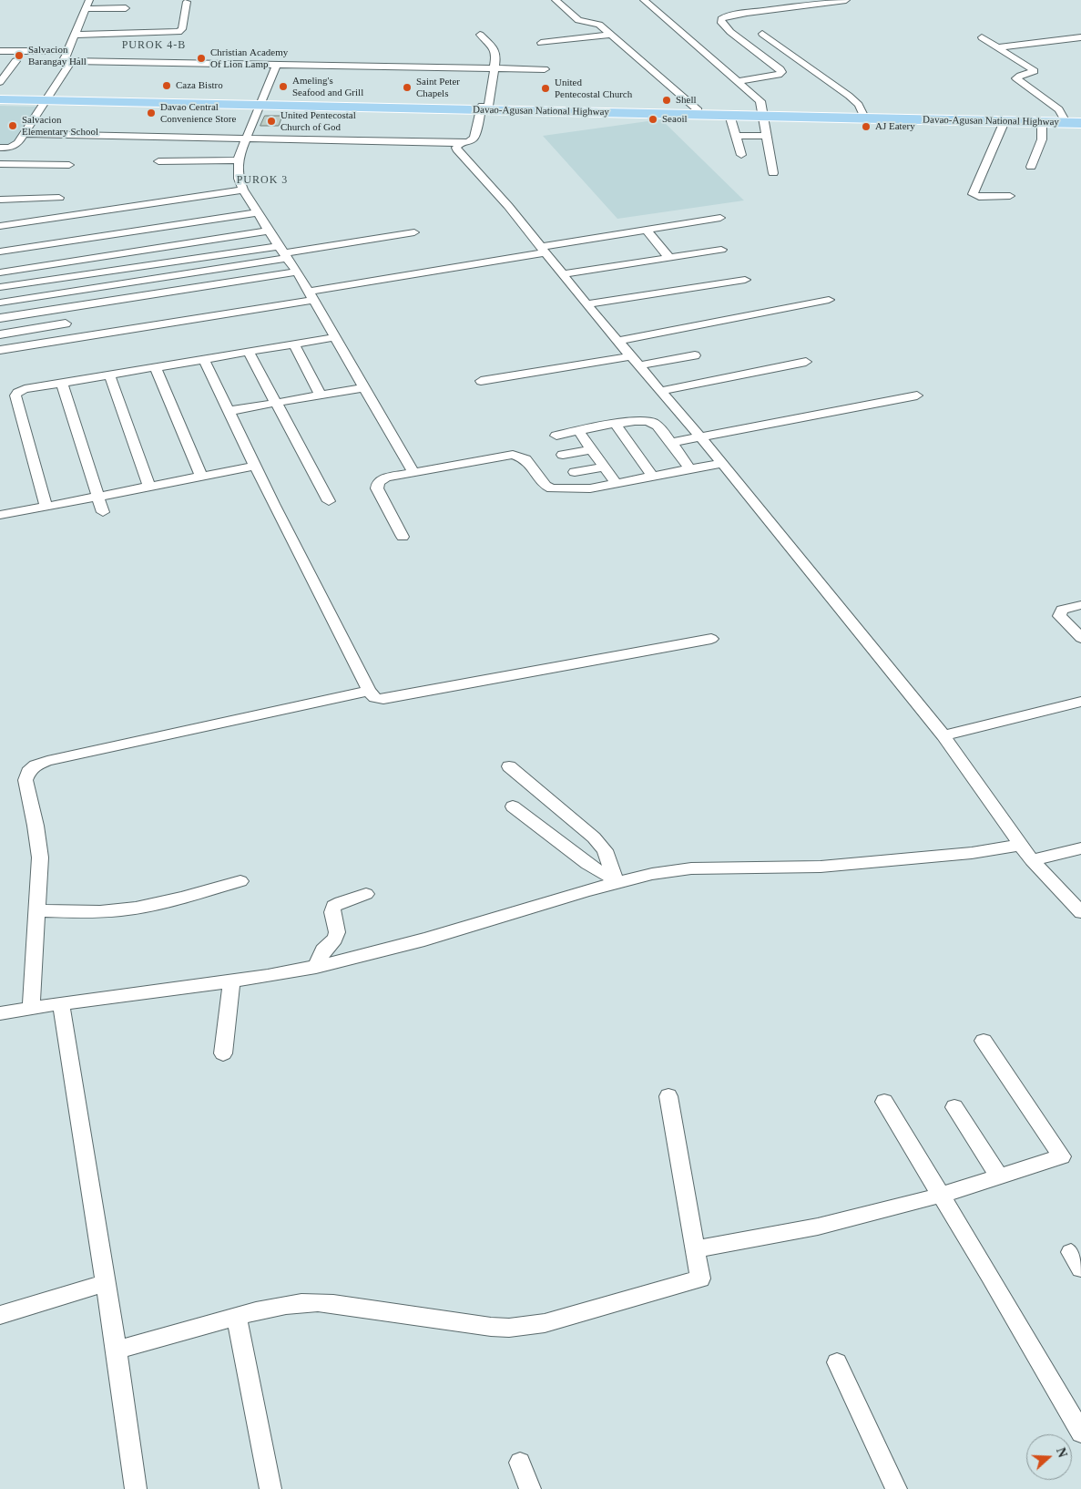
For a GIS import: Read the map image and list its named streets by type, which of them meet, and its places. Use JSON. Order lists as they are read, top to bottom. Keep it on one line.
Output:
{"streets":{"highway":["Davao-Agusan National Highway"]},"districts":["PUROK 4-B","PUROK 3"],"places":["Salvacion Barangay Hall","Christian Academy Of Lion Lamp","Caza Bistro","Ameling's Seafood and Grill","Saint Peter Chapels","United Pentecostal Church","Shell","Davao Central Convenience Store","Seaoil","United Pentecostal Church of God","Salvacion Elementary School","AJ Eatery"],"north":"right"}
